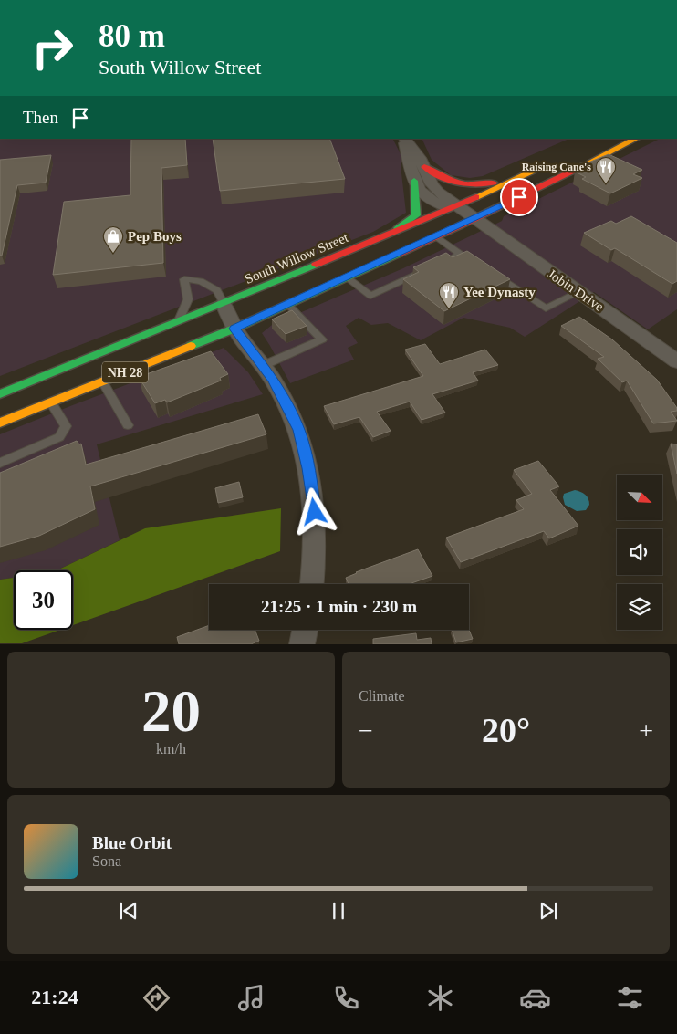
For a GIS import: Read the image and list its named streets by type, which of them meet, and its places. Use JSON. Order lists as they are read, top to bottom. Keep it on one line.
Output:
{"streets":{"main road":["South Willow Street","NH 28"],"street":["Jobin Drive"]},"crossings":[["South Willow Street","Jobin Drive"],["Jobin Drive","NH 28"]],"places":{"restaurant":["Raising Cane's","Yee Dynasty"],"shop":["Pep Boys"]},"north":"bottom right","page":{"turn":["80 m","South Willow Street"],"then":"Then","limit":"30","trip":"21:25 · 1 min · 230 m","tile":[["20","km/h"],"Climate"],"heat":["−","20°","+"],"song":["Blue Orbit","Sona"],"tabs":"21:24"}}
